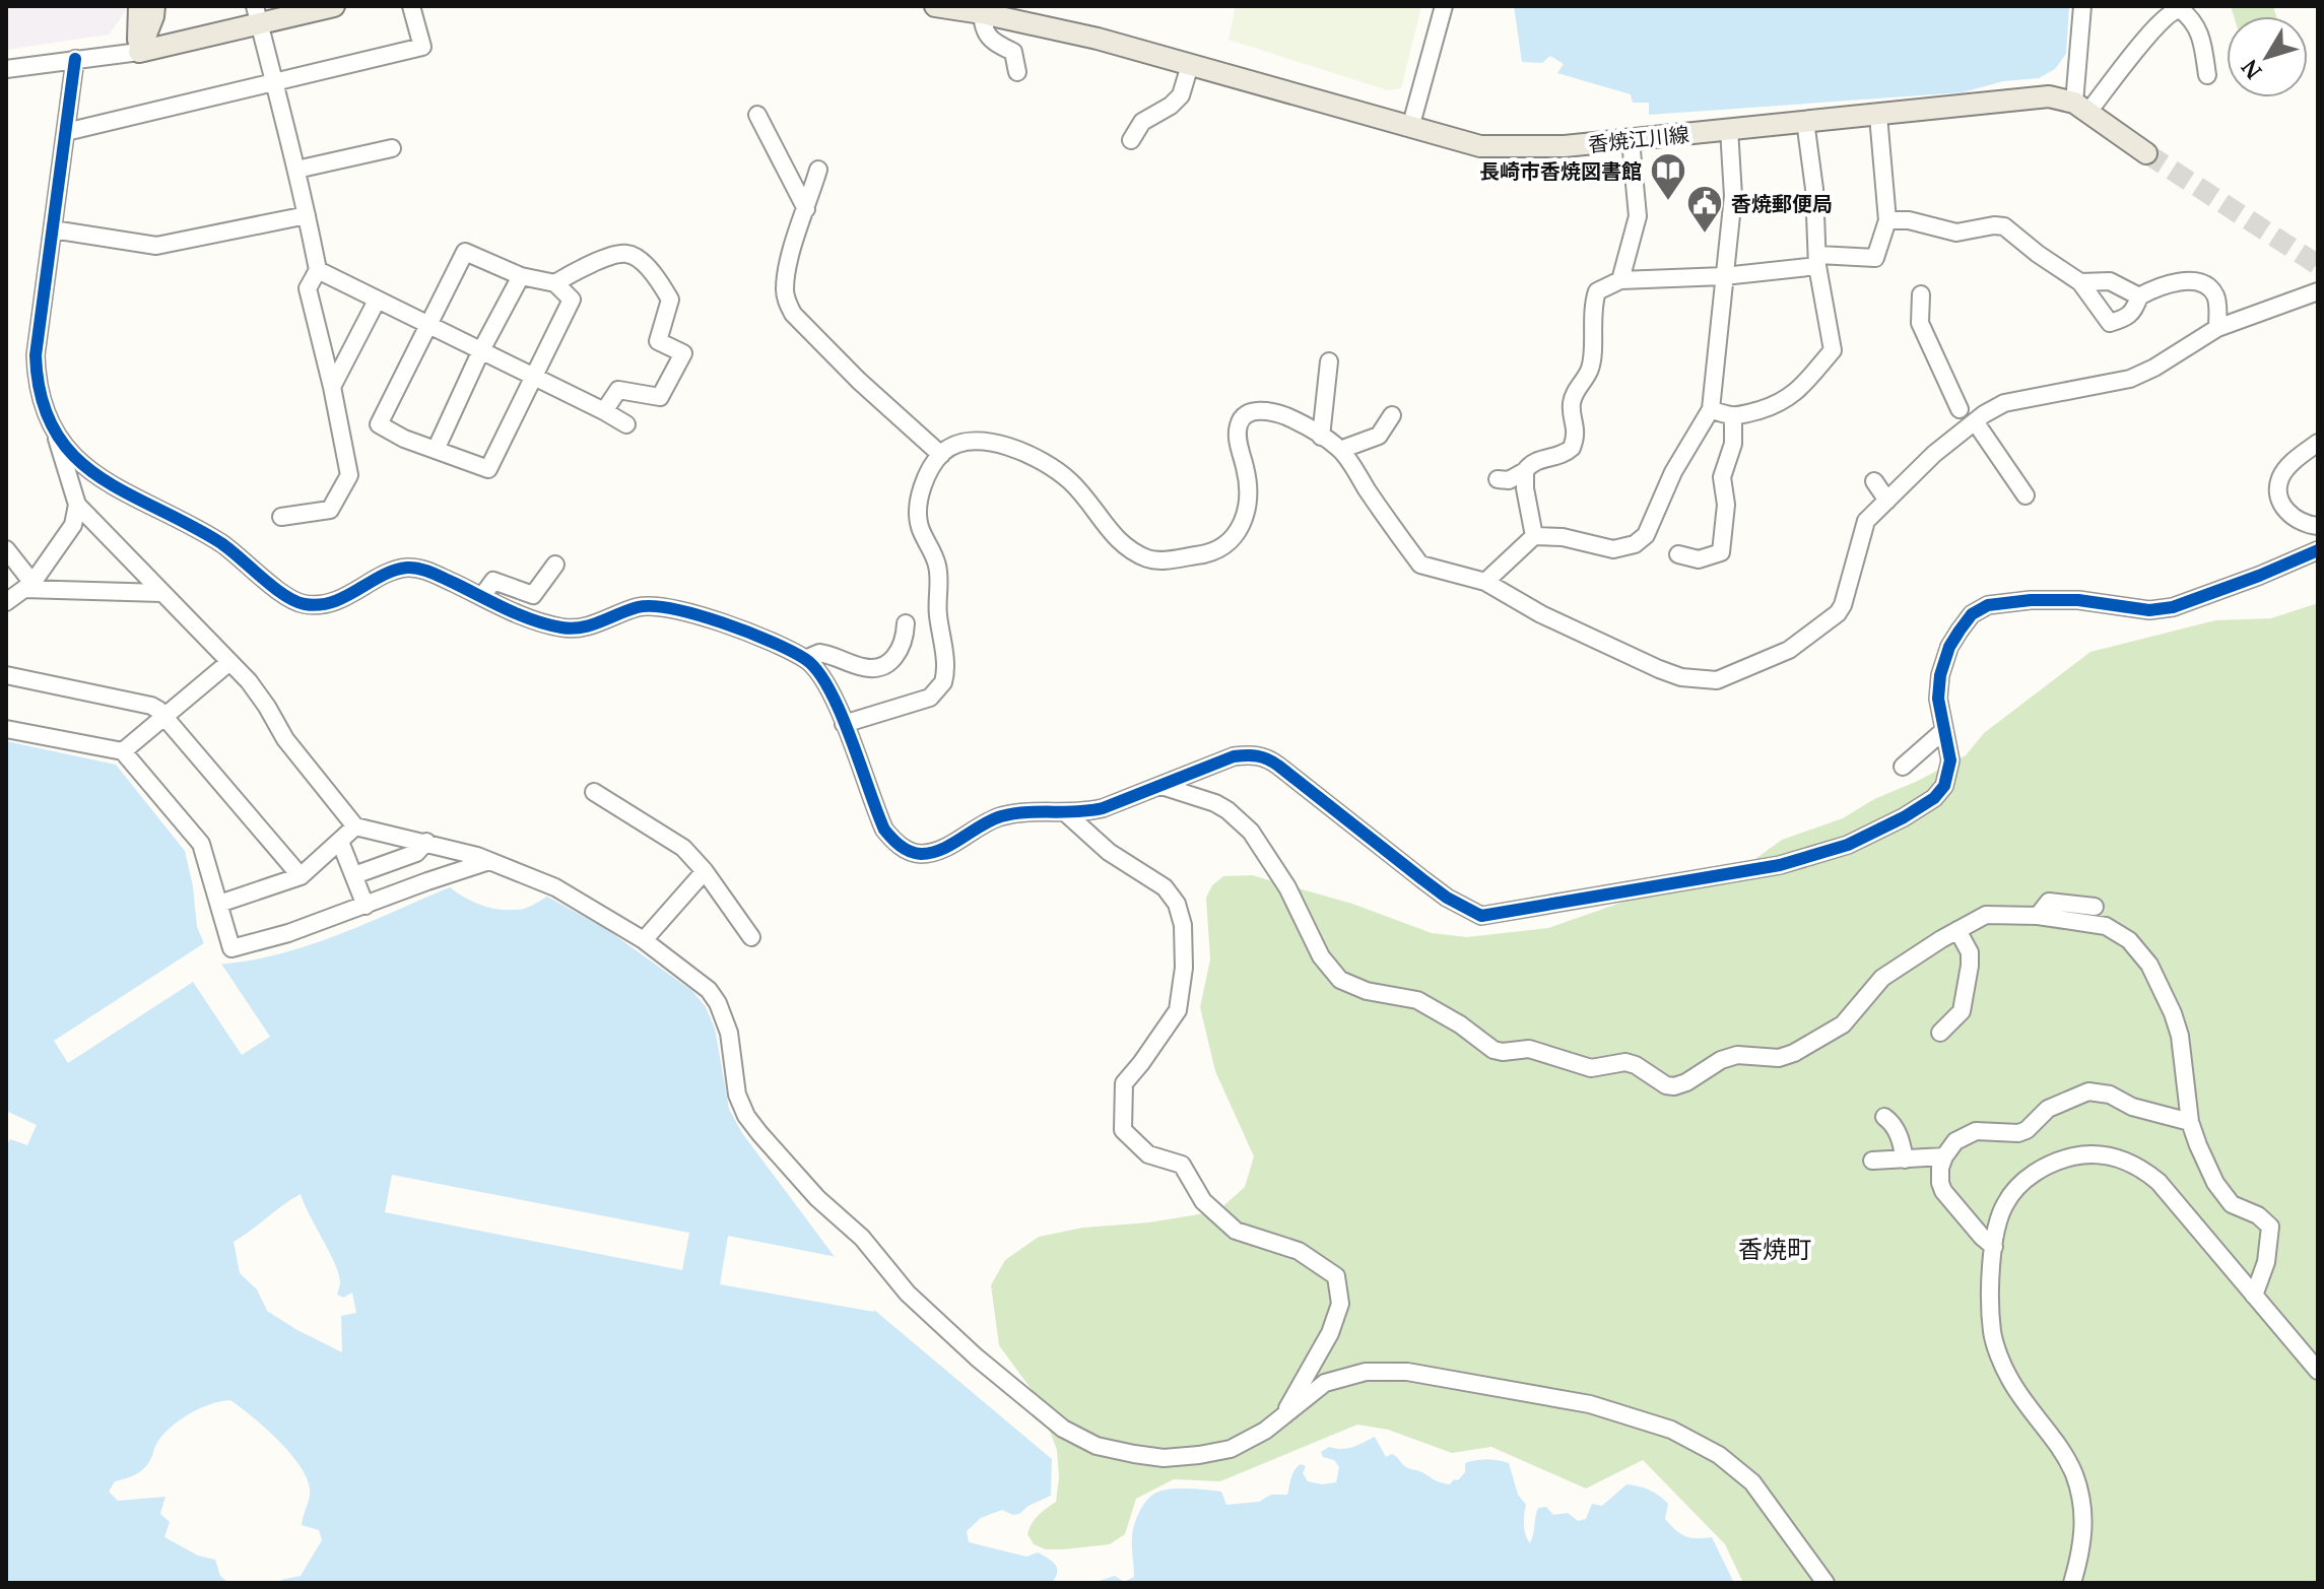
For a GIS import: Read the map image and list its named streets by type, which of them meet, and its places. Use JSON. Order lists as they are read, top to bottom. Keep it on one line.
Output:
{"streets":{"main road":["香焼江川線"]},"districts":["香焼町"],"places":{"library":["長崎市香焼図書館"],"public building":["香焼郵便局"]},"north":"bottom left"}
